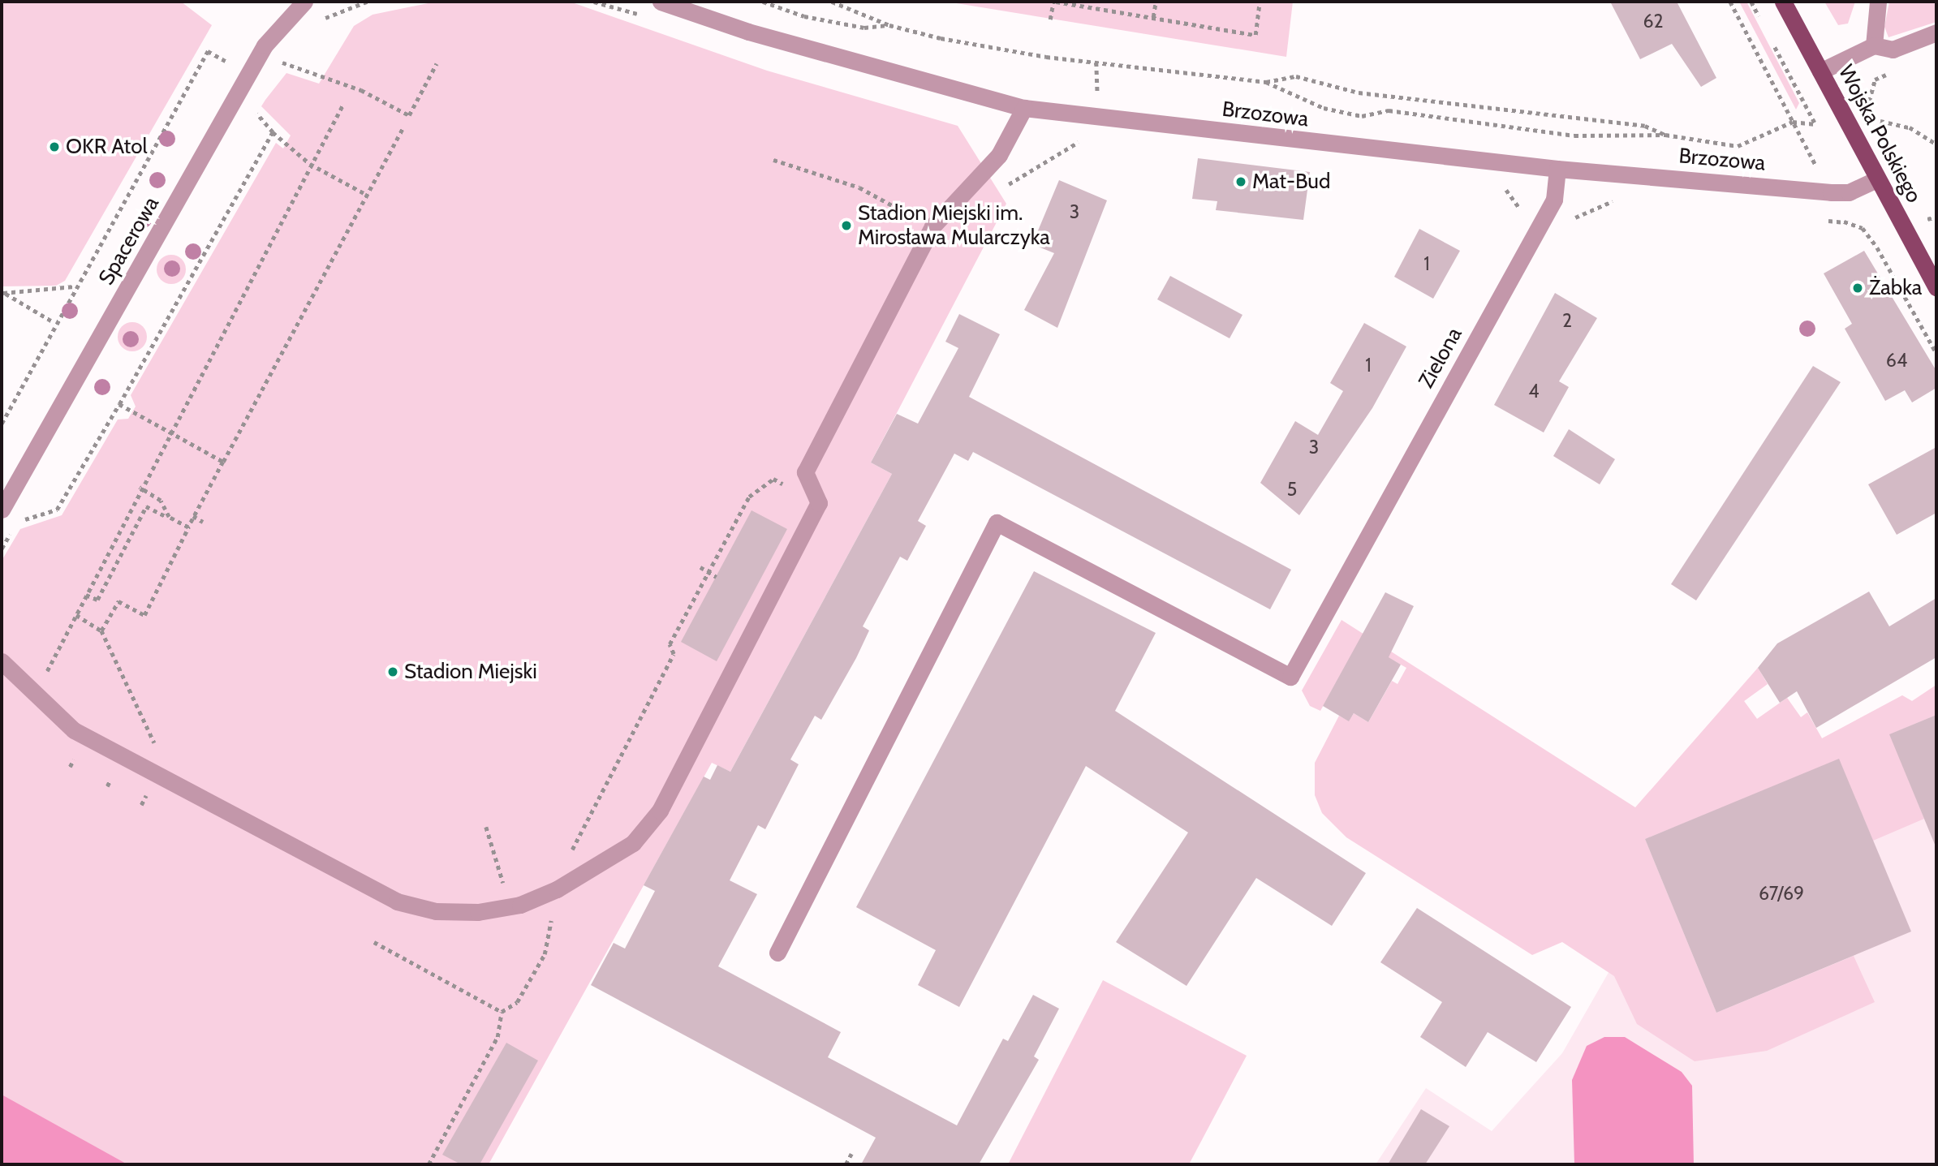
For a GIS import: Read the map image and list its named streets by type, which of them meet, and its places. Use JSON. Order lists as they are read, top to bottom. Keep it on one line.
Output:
{"streets":{"main road":["Wojska Polskiego"],"street":["Brzozowa","Spacerowa","Zielona"]},"crossings":[["Brzozowa","Wojska Polskiego"],["Brzozowa","Zielona"]],"places":["OKR Atol","Mat-Bud","Stadion Miejski im. Mirosława Mularczyka","Żabka","Stadion Miejski"],"house_numbers":["62","3","1","2","64","1","4","3","5","67/69"]}
